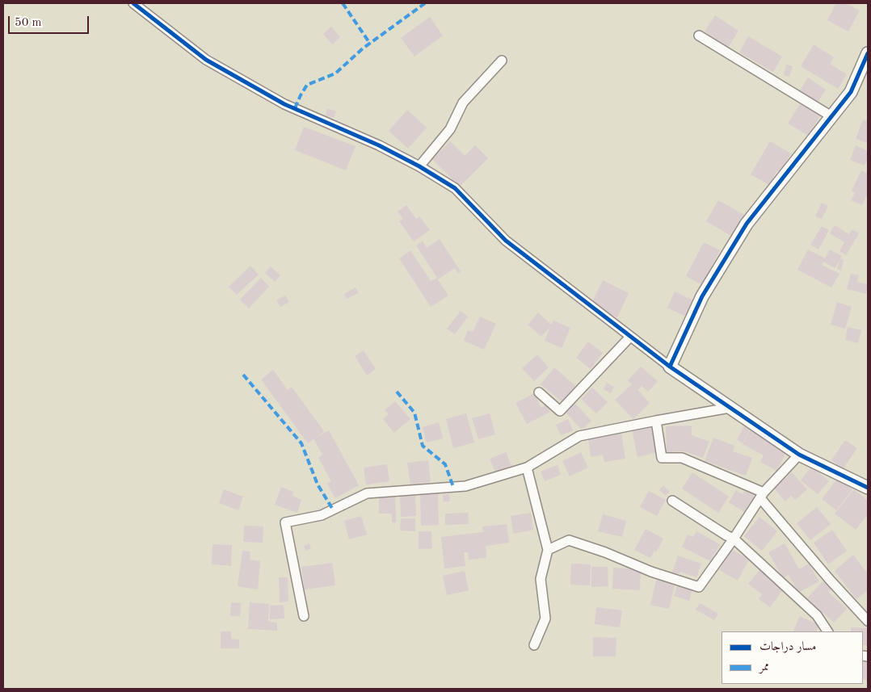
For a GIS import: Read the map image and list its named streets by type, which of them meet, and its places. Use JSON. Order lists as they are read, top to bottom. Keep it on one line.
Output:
{"legend":["مسار دراجات","ممر"],"scale_bar":"50 m"}
